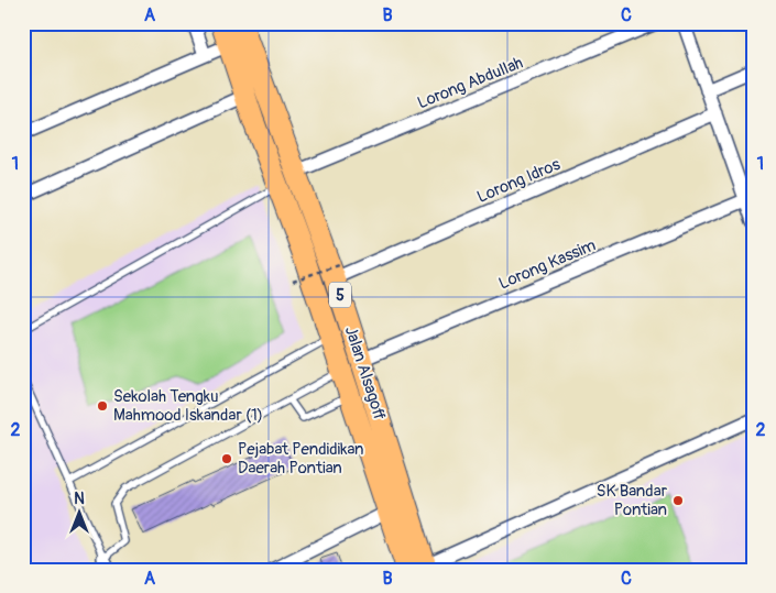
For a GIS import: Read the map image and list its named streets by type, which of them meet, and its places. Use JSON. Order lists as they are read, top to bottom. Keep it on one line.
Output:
{"streets":{"highway":["5","Jalan Alsagoff"],"street":["Lorong Abdullah","Lorong Idros","Lorong Kassim"]},"crossings":[["Lorong Abdullah","Jalan Alsagoff"],["Lorong Idros","Jalan Alsagoff"],["Lorong Kassim","Jalan Alsagoff"]],"places":["Sekolah Tengku Mahmood Iskandar (1)","Pejabat Pendidikan Daerah Pontian","SK Bandar Pontian"],"north":"top","grid":{"columns":["A","B","C"],"rows":["1","2"]}}
